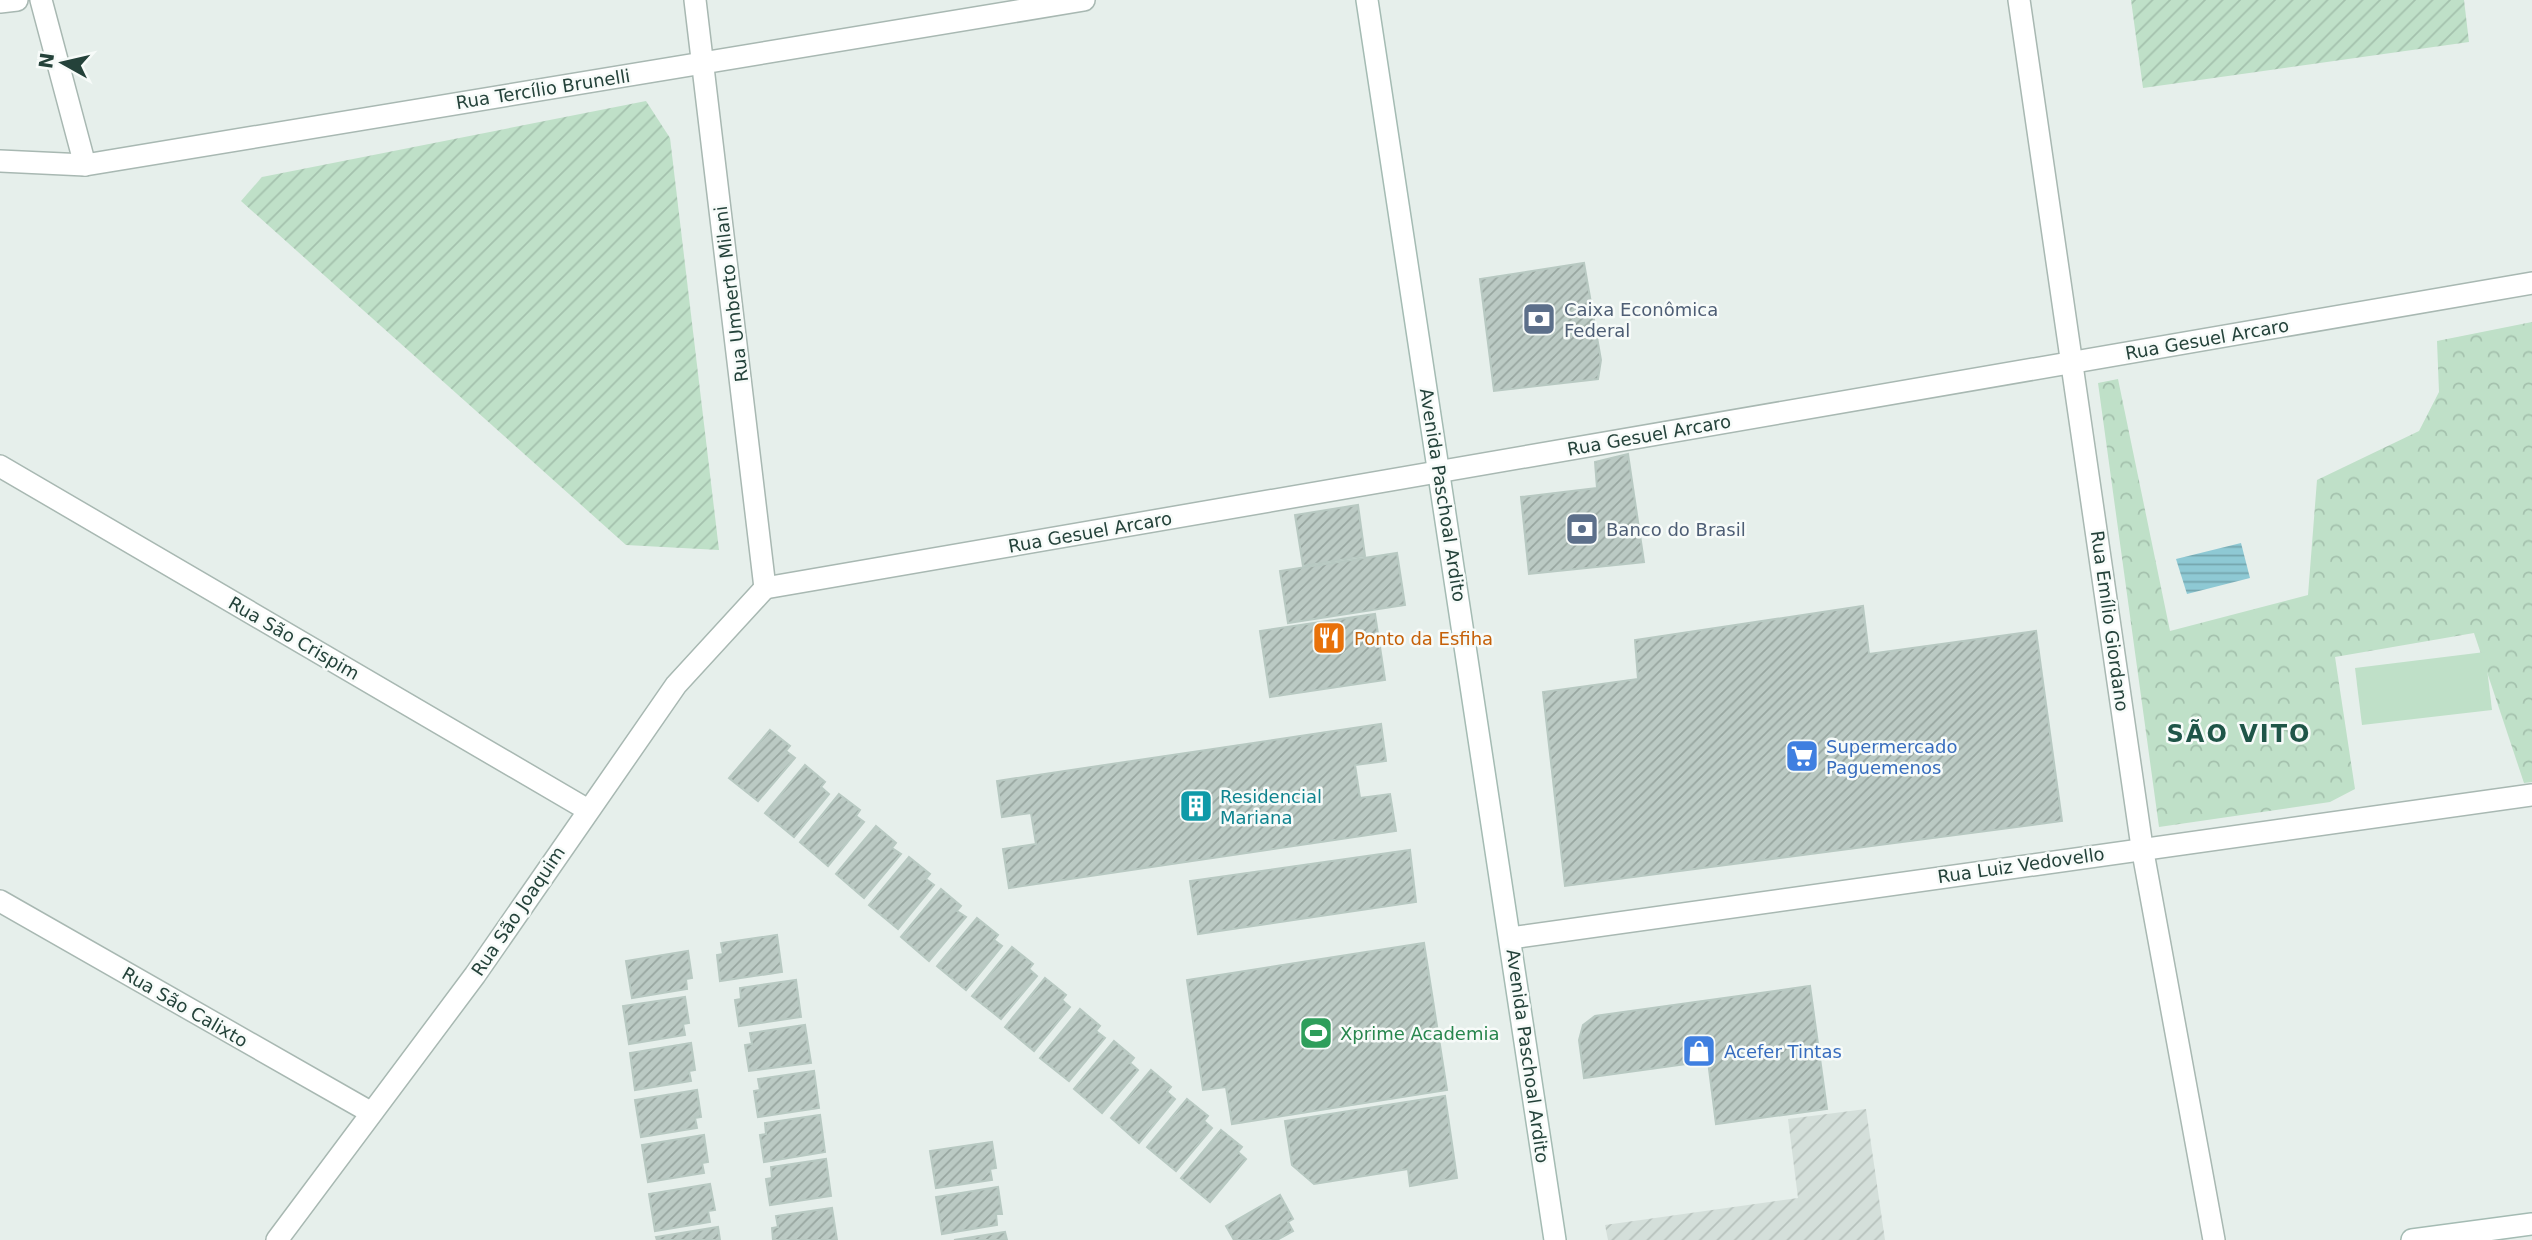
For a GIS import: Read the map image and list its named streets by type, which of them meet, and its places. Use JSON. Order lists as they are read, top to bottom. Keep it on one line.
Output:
{"streets":{"street":["Rua Tercílio Brunelli","Rua Umberto Milani","Rua Gesuel Arcaro","Avenida Paschoal Ardito","Rua Emílio Giordano","Rua São Crispim","Rua Luiz Vedovello","Rua São Joaquim","Rua São Calixto"]},"crossings":[["Rua Tercílio Brunelli","Rua Umberto Milani"],["Rua Umberto Milani","Rua Gesuel Arcaro"],["Rua Umberto Milani","Rua São Joaquim"],["Rua Gesuel Arcaro","Avenida Paschoal Ardito"],["Rua Gesuel Arcaro","Rua Emílio Giordano"],["Rua Gesuel Arcaro","Rua São Joaquim"],["Avenida Paschoal Ardito","Rua Luiz Vedovello"],["Rua Emílio Giordano","Rua Luiz Vedovello"],["Rua São Crispim","Rua São Joaquim"],["Rua São Joaquim","Rua São Calixto"]],"districts":["SÃO VITO"],"places":{"bank":["Caixa Econômica Federal","Banco do Brasil"],"restaurant":["Ponto da Esfiha"],"supermarket":["Supermercado Paguemenos"],"building":["Residencial Mariana"],"sports":["Xprime Academia"],"shop":["Acefer Tintas"]},"north":"left"}
